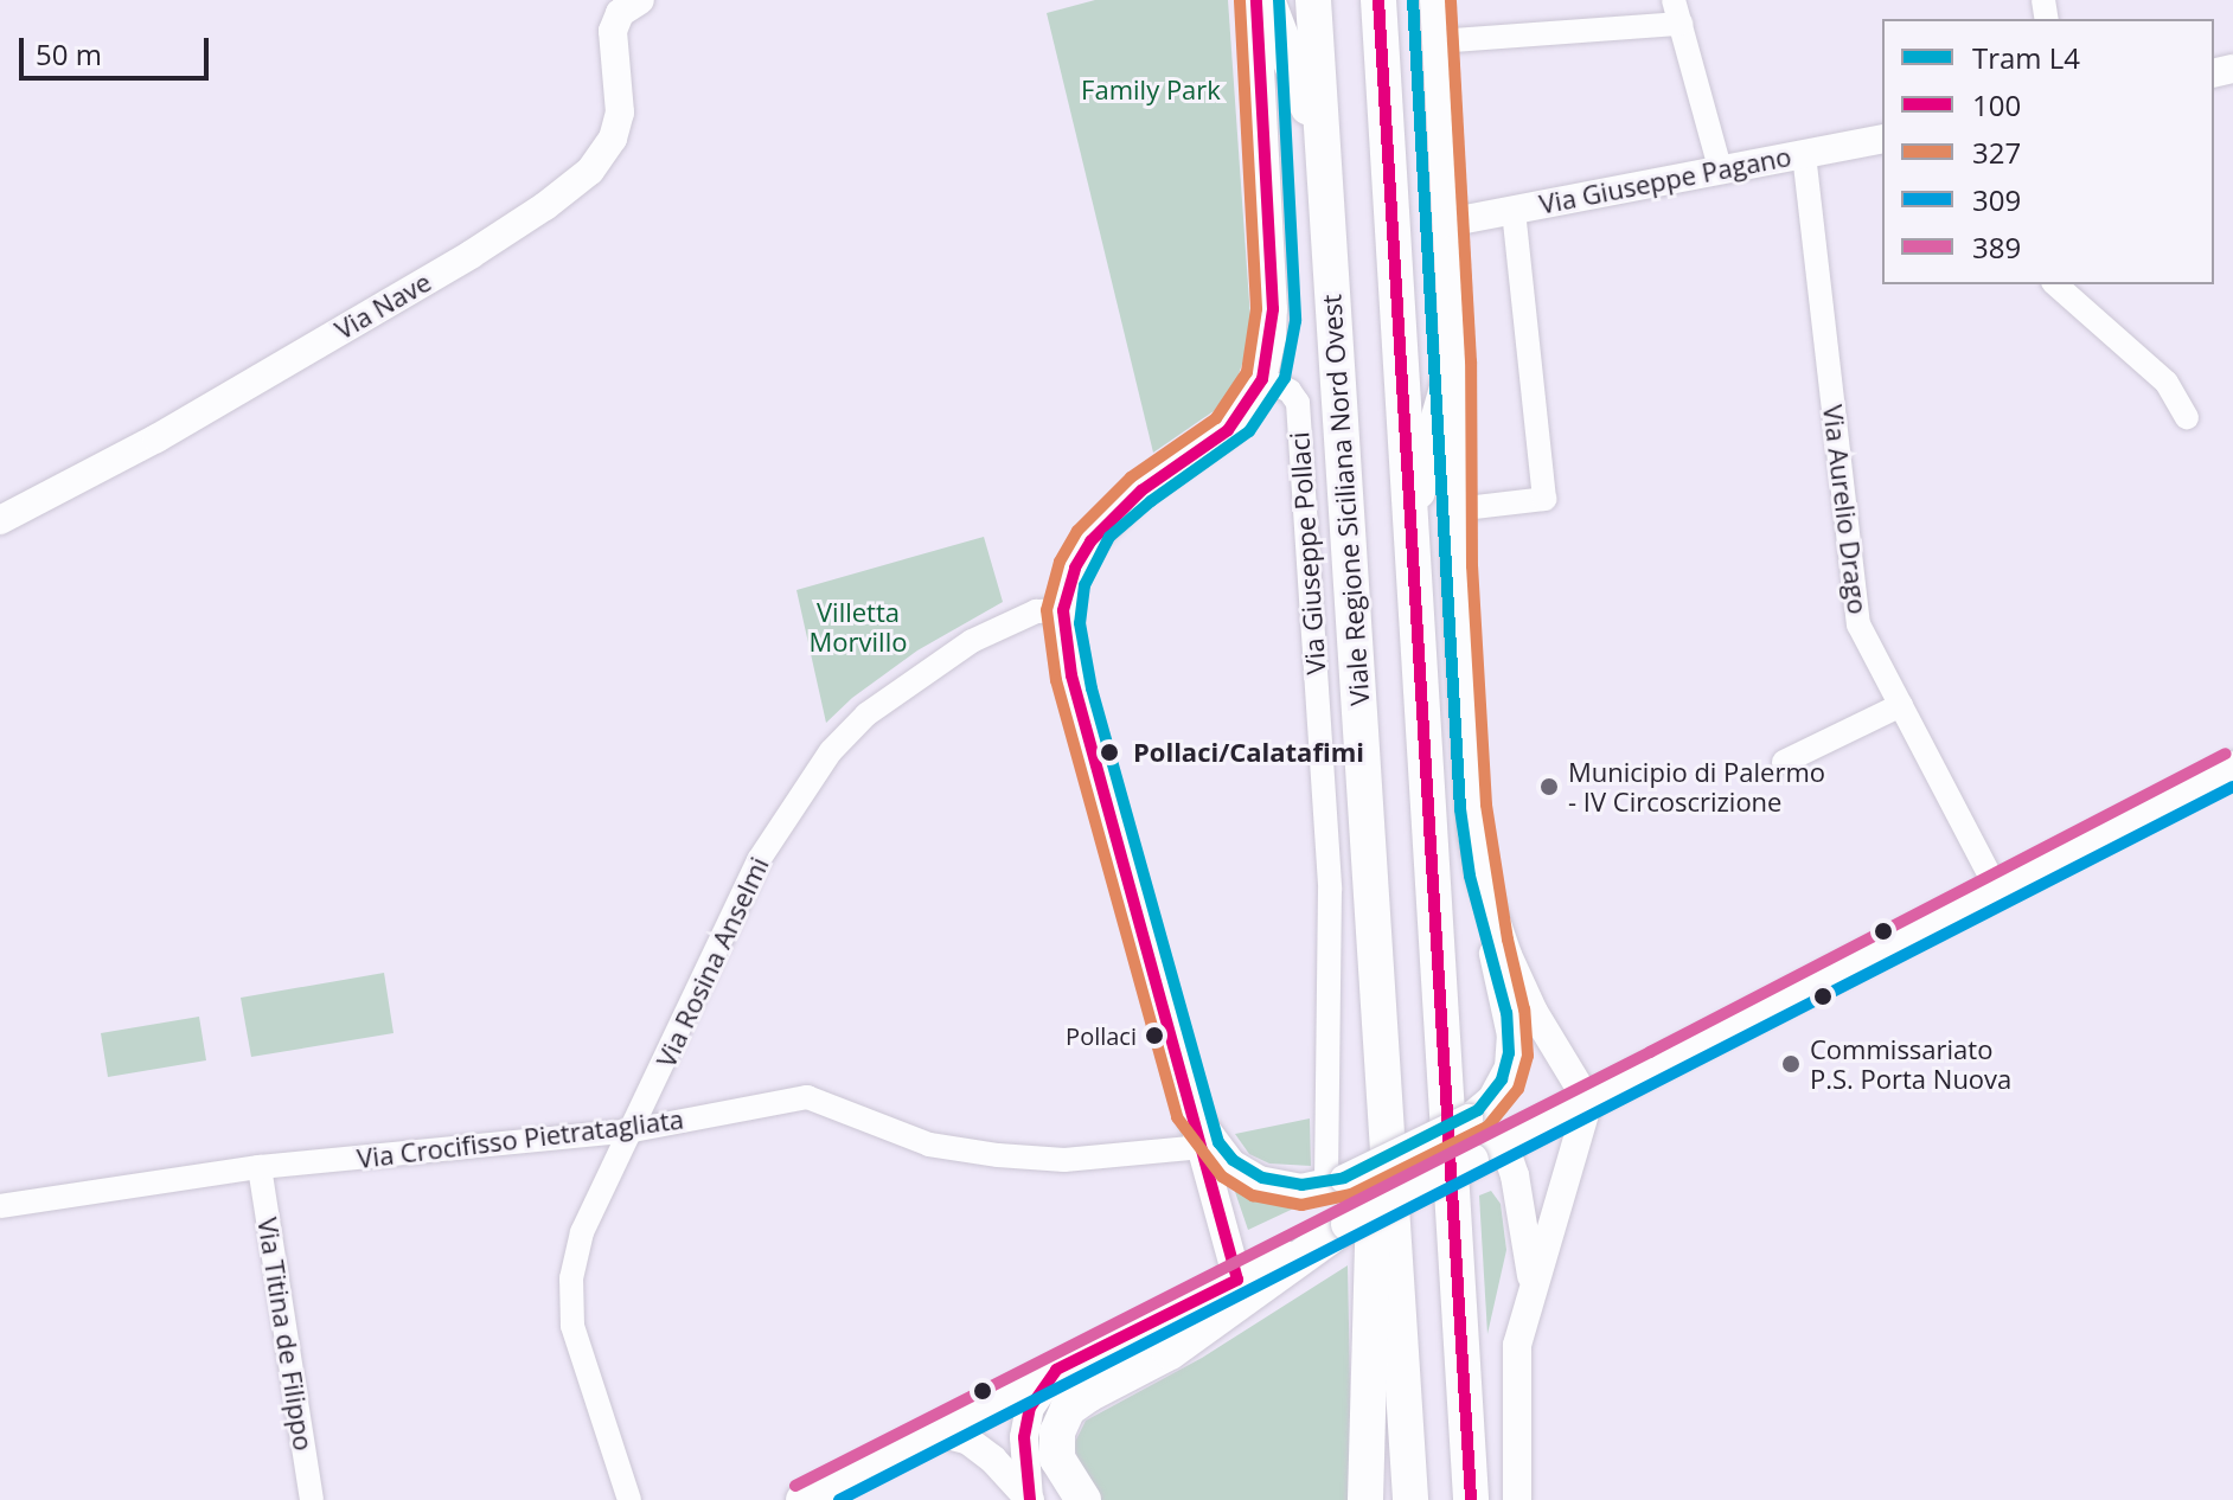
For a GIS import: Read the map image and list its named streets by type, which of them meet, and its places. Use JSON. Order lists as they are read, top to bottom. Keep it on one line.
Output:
{"streets":{"main road":["Viale Regione Siciliana Nord Ovest"],"street":["Via Giuseppe Pagano","Via Nave","Via Aurelio Drago","Via Giuseppe Pollaci","Via Rosina Anselmi","Via Crocifisso Pietratagliata","Via Titina de Filippo"]},"crossings":[["Via Giuseppe Pagano","Via Aurelio Drago"],["Via Rosina Anselmi","Via Crocifisso Pietratagliata"],["Via Crocifisso Pietratagliata","Via Titina de Filippo"]],"parks":["Family Park","Villetta Morvillo"],"places":["Pollaci/Calatafimi","Municipio di Palermo - IV Circoscrizione","Pollaci","Commissariato P.S. Porta Nuova"],"lines":["tram line L4","transit line 100","transit line 327","transit line 389","transit line 309"],"legend":["Tram L4","100","327","309","389"],"scale_bar":"50 m"}
